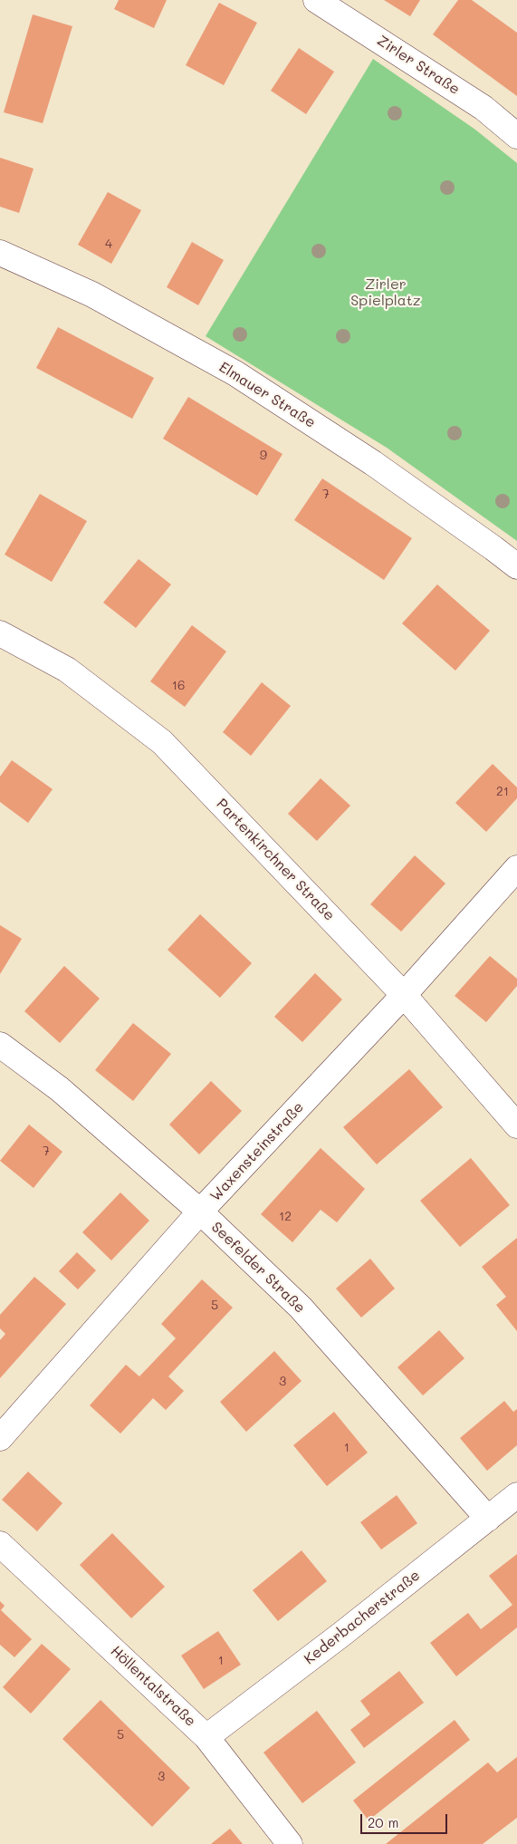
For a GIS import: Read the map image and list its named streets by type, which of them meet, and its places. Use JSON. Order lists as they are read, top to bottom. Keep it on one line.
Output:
{"streets":{"street":["Zirler Straße","Elmauer Straße","Partenkirchner Straße","Waxensteinstraße","Seefelder Straße","Kederbacherstraße","Höllentalstraße"]},"crossings":[["Partenkirchner Straße","Waxensteinstraße"],["Waxensteinstraße","Seefelder Straße"],["Seefelder Straße","Kederbacherstraße"],["Kederbacherstraße","Höllentalstraße"]],"parks":["Zirler Spielplatz"],"house_numbers":["4","9","7","16","21","7","12","5","3","1","1","5","3"],"scale_bar":"20 m"}
